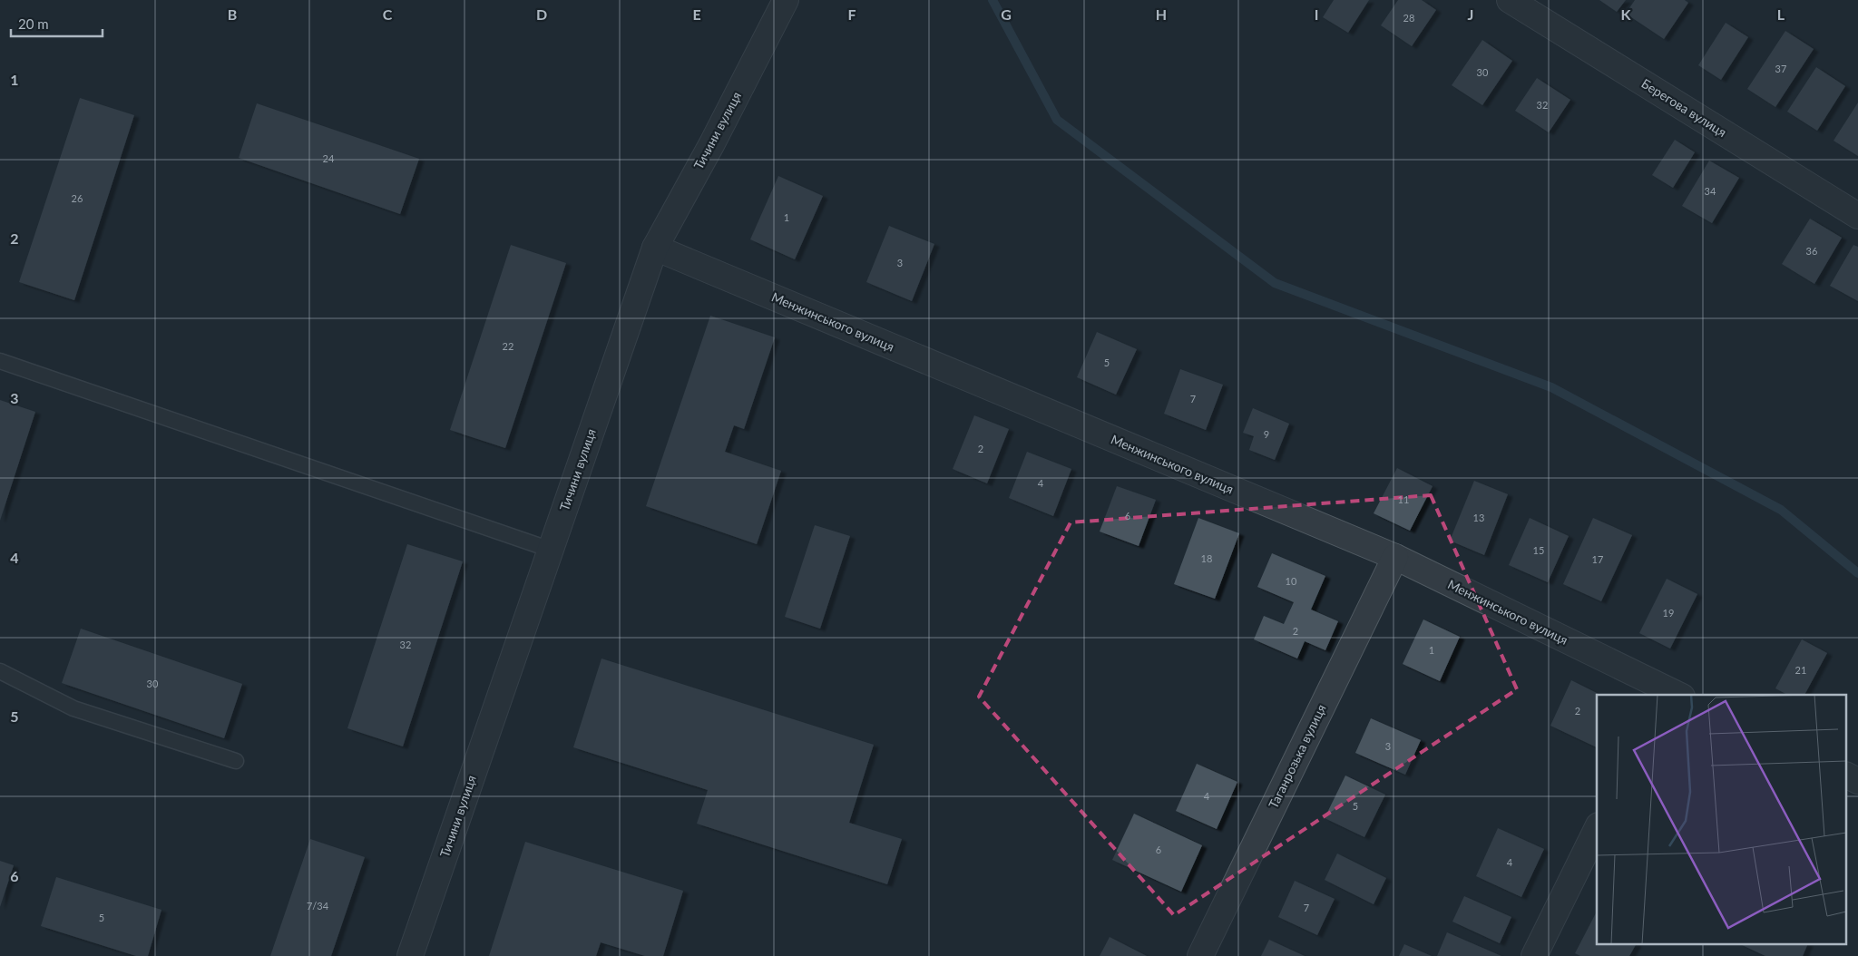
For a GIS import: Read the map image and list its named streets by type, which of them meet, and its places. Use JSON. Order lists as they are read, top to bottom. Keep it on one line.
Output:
{"streets":{"street":["Берегова вулиця","Тичини вулиця","Менжинського вулиця","Таганрозька вулиця"]},"crossings":[["Тичини вулиця","Менжинського вулиця"],["Менжинського вулиця","Таганрозька вулиця"]],"house_numbers":["28","37","30","32","24","34","26","1","36","3","22","5","7","9","2","4","11","6","13","15","18","17","10","19","2","32","1","21","30","2","3","4","5","6","4","7/34","7","5"],"scale_bar":"20 m","grid":{"columns":["B","C","D","E","F","G","H","I","J","K","L"],"rows":["1","2","3","4","5","6"]}}
